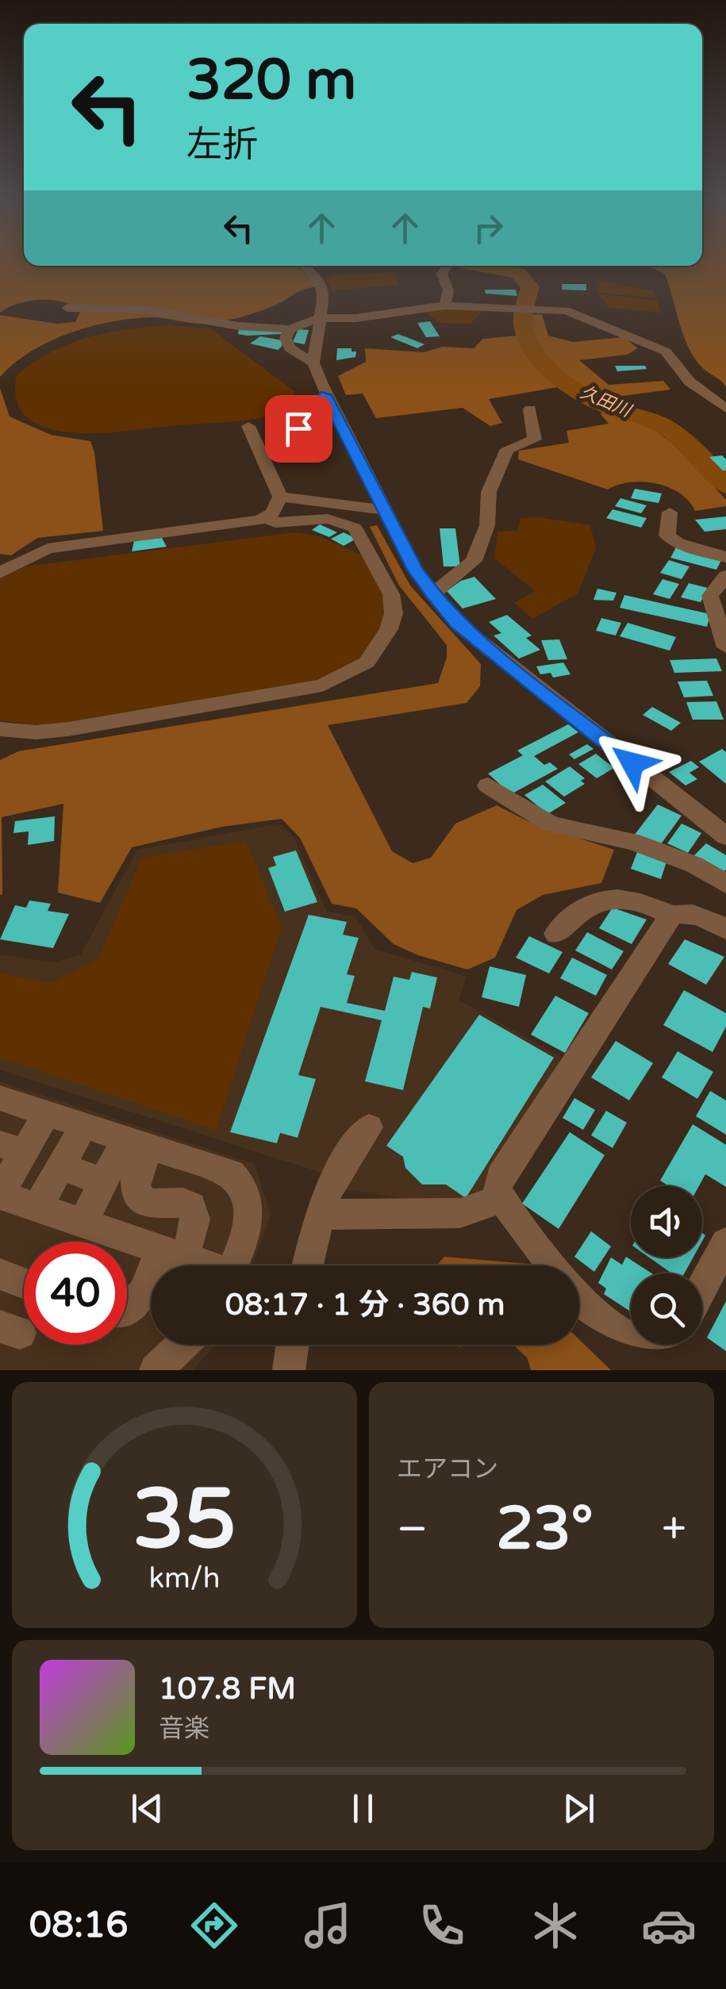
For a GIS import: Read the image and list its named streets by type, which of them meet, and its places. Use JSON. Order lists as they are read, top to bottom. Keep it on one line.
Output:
{"water":["久田川"],"page":{"turn":["320 m","左折"],"limit":"40","trip":"08:17 · 1 分 · 360 m","tile":"エアコン","heat":["−","23°","+"],"song":["107.8 FM","音楽"],"tabs":"08:16","gauge":["35","km/h"]}}
